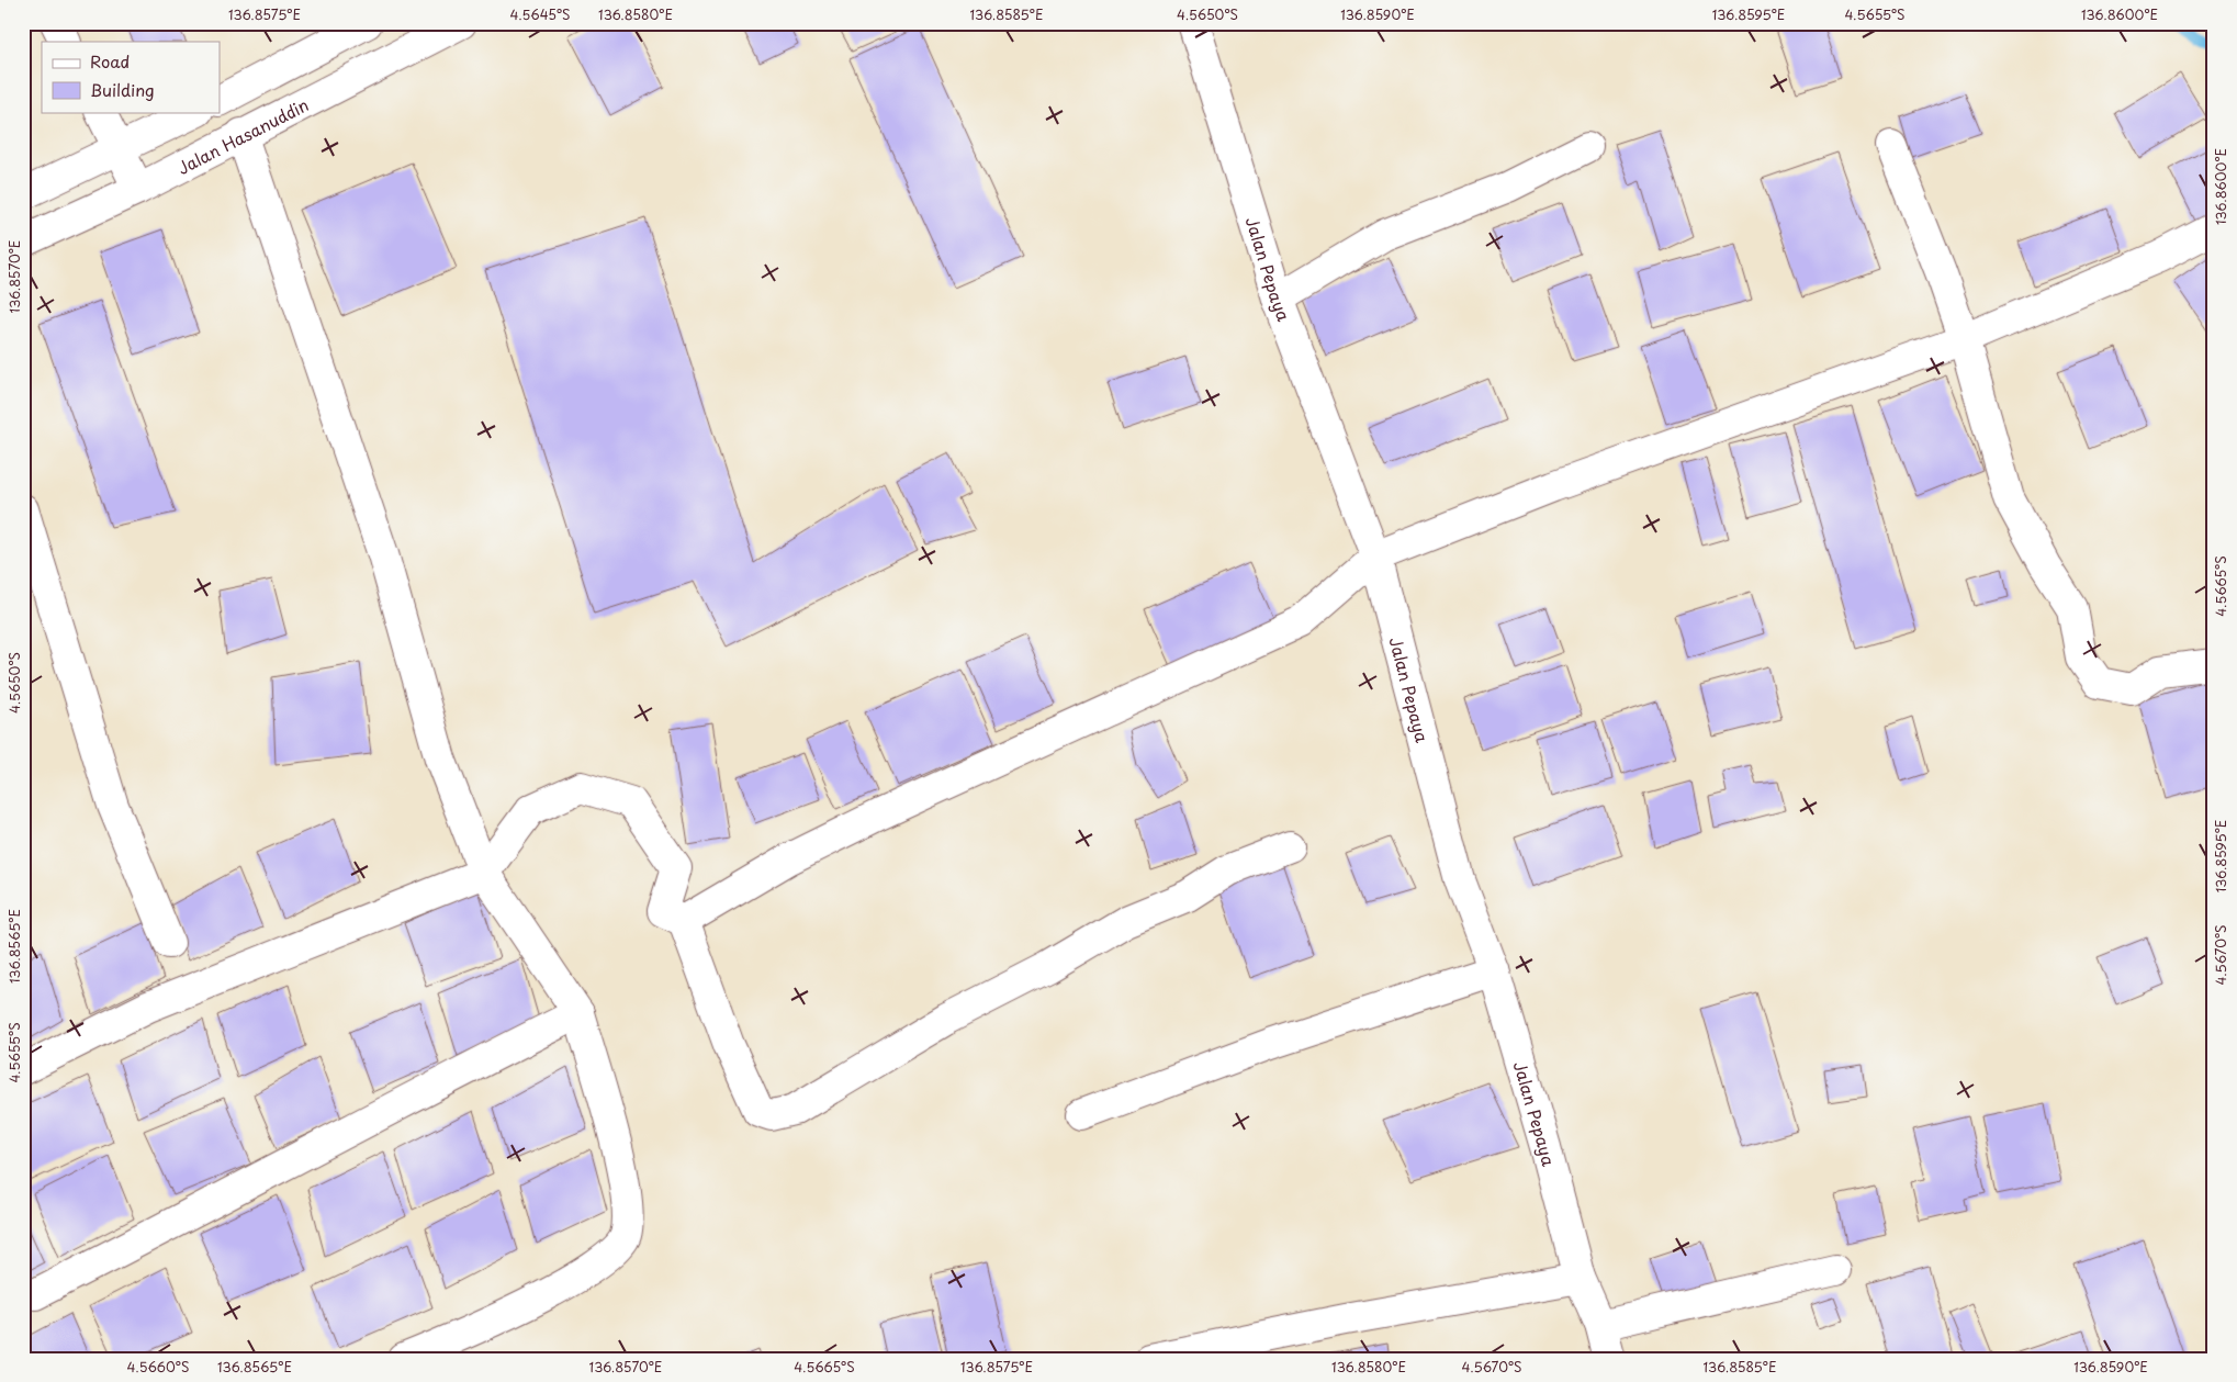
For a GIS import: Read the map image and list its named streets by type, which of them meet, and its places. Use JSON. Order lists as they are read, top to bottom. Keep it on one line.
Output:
{"streets":{"street":["Jalan Hasanuddin","Jalan Pepaya"]},"legend":["Road","Building"],"coordinates":["136.8575°E","4.5645°S","136.8580°E","136.8585°E","4.5650°S","136.8590°E","136.8595°E","4.5655°S","136.8600°E","136.8570°E","4.5665°S","136.8565°E","4.5670°S","4.5660°S"]}
